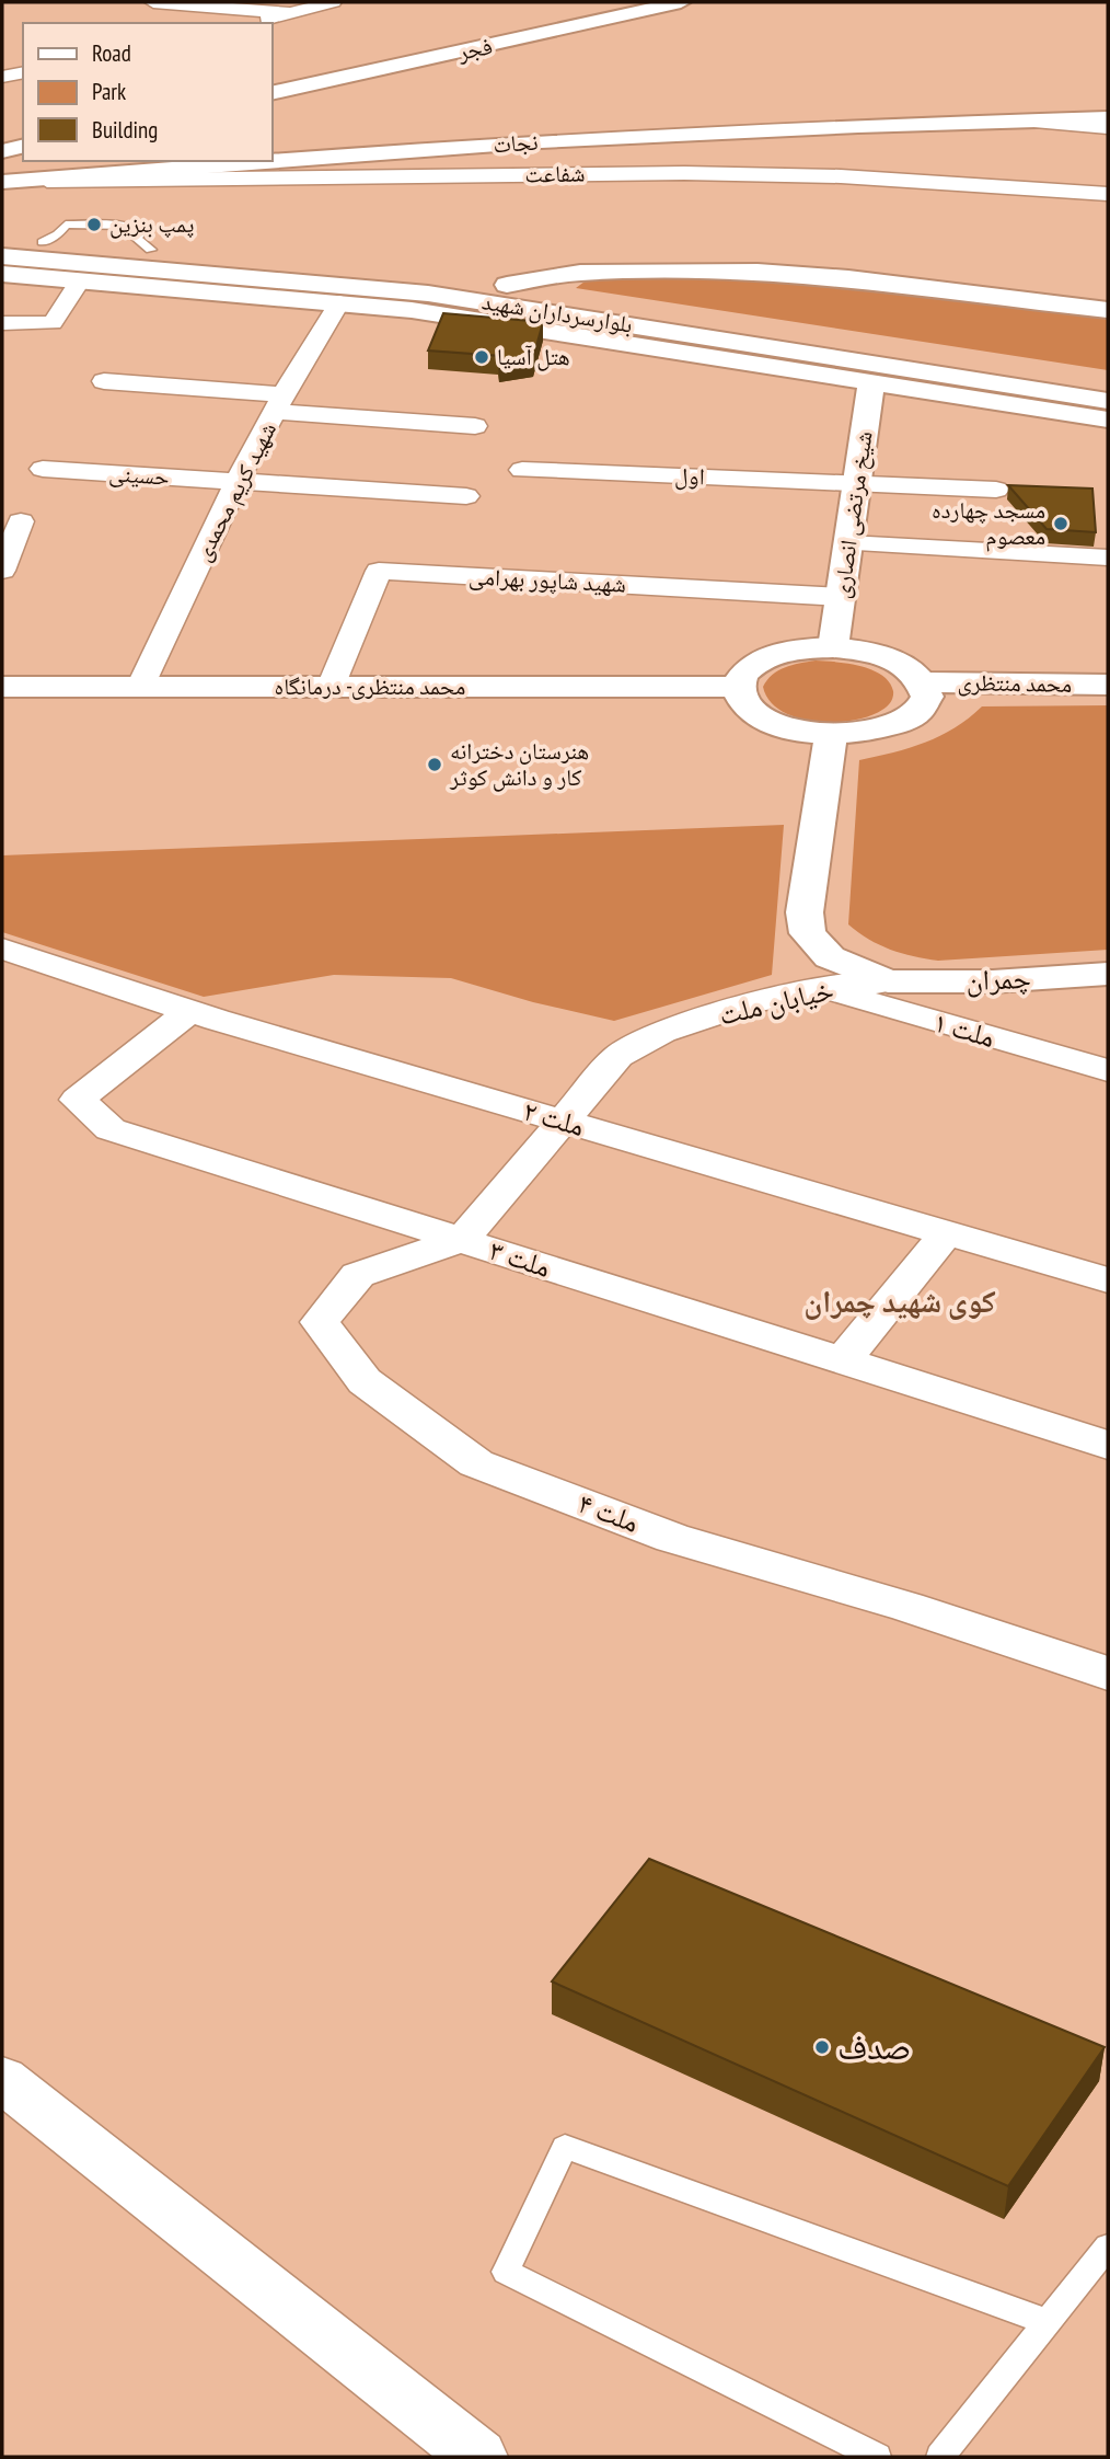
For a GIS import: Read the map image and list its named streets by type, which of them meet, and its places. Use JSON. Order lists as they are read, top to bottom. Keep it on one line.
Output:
{"streets":{"street":["فجر","نجات","شفاعت","بلوارسرداران شهید","حسینی","اول","شهید کریم محمدی","شیخ مرتضی انصاری","شهید شاپور بهرامی","محمد منتظری","محمد منتظری- درمانگاه","چمران","خیابان ملت","ملت ۱","ملت ۲","ملت ۳","ملت ۴"]},"crossings":[["نجات","شفاعت"],["حسینی","شهید کریم محمدی"],["اول","شیخ مرتضی انصاری"],["شهید کریم محمدی","محمد منتظری- درمانگاه"],["شیخ مرتضی انصاری","شهید شاپور بهرامی"],["شیخ مرتضی انصاری","محمد منتظری"],["شهید شاپور بهرامی","محمد منتظری- درمانگاه"],["محمد منتظری","محمد منتظری- درمانگاه"],["محمد منتظری","خیابان ملت"],["چمران","خیابان ملت"],["خیابان ملت","ملت ۱"],["خیابان ملت","ملت ۲"],["خیابان ملت","ملت ۳"],["خیابان ملت","ملت ۴"],["ملت ۲","ملت ۳"],["ملت ۳","ملت ۴"]],"districts":["کوی شهید چمران"],"places":["پمپ بنزین","هتل آسیا","مسجد چهارده معصوم","هنرستان دخترانه کار و دانش کوثر","صدف"],"legend":["Road","Park","Building"]}
